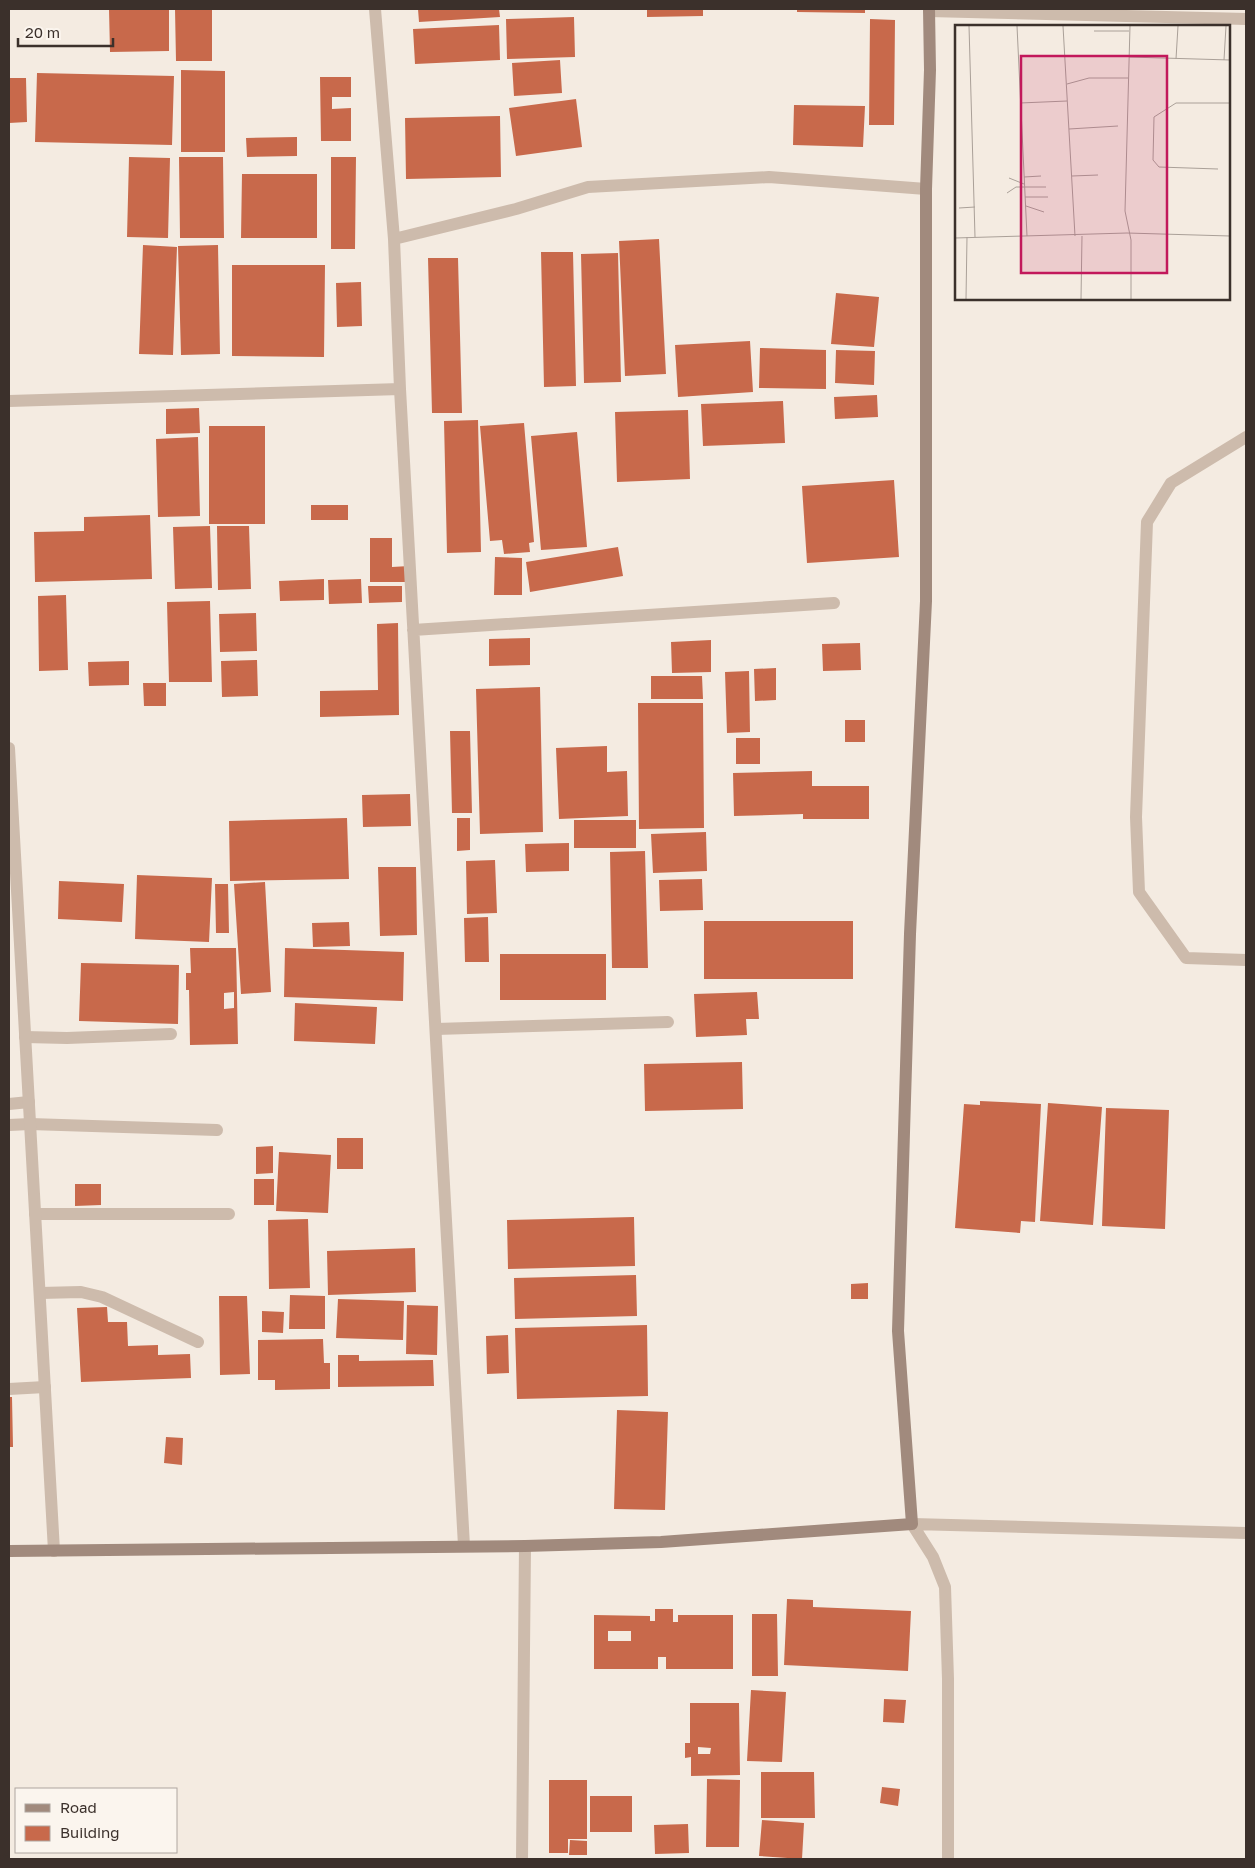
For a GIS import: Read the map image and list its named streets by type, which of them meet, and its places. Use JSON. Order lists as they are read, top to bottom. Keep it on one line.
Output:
{"legend":["Road","Building"],"scale_bar":"20 m"}
